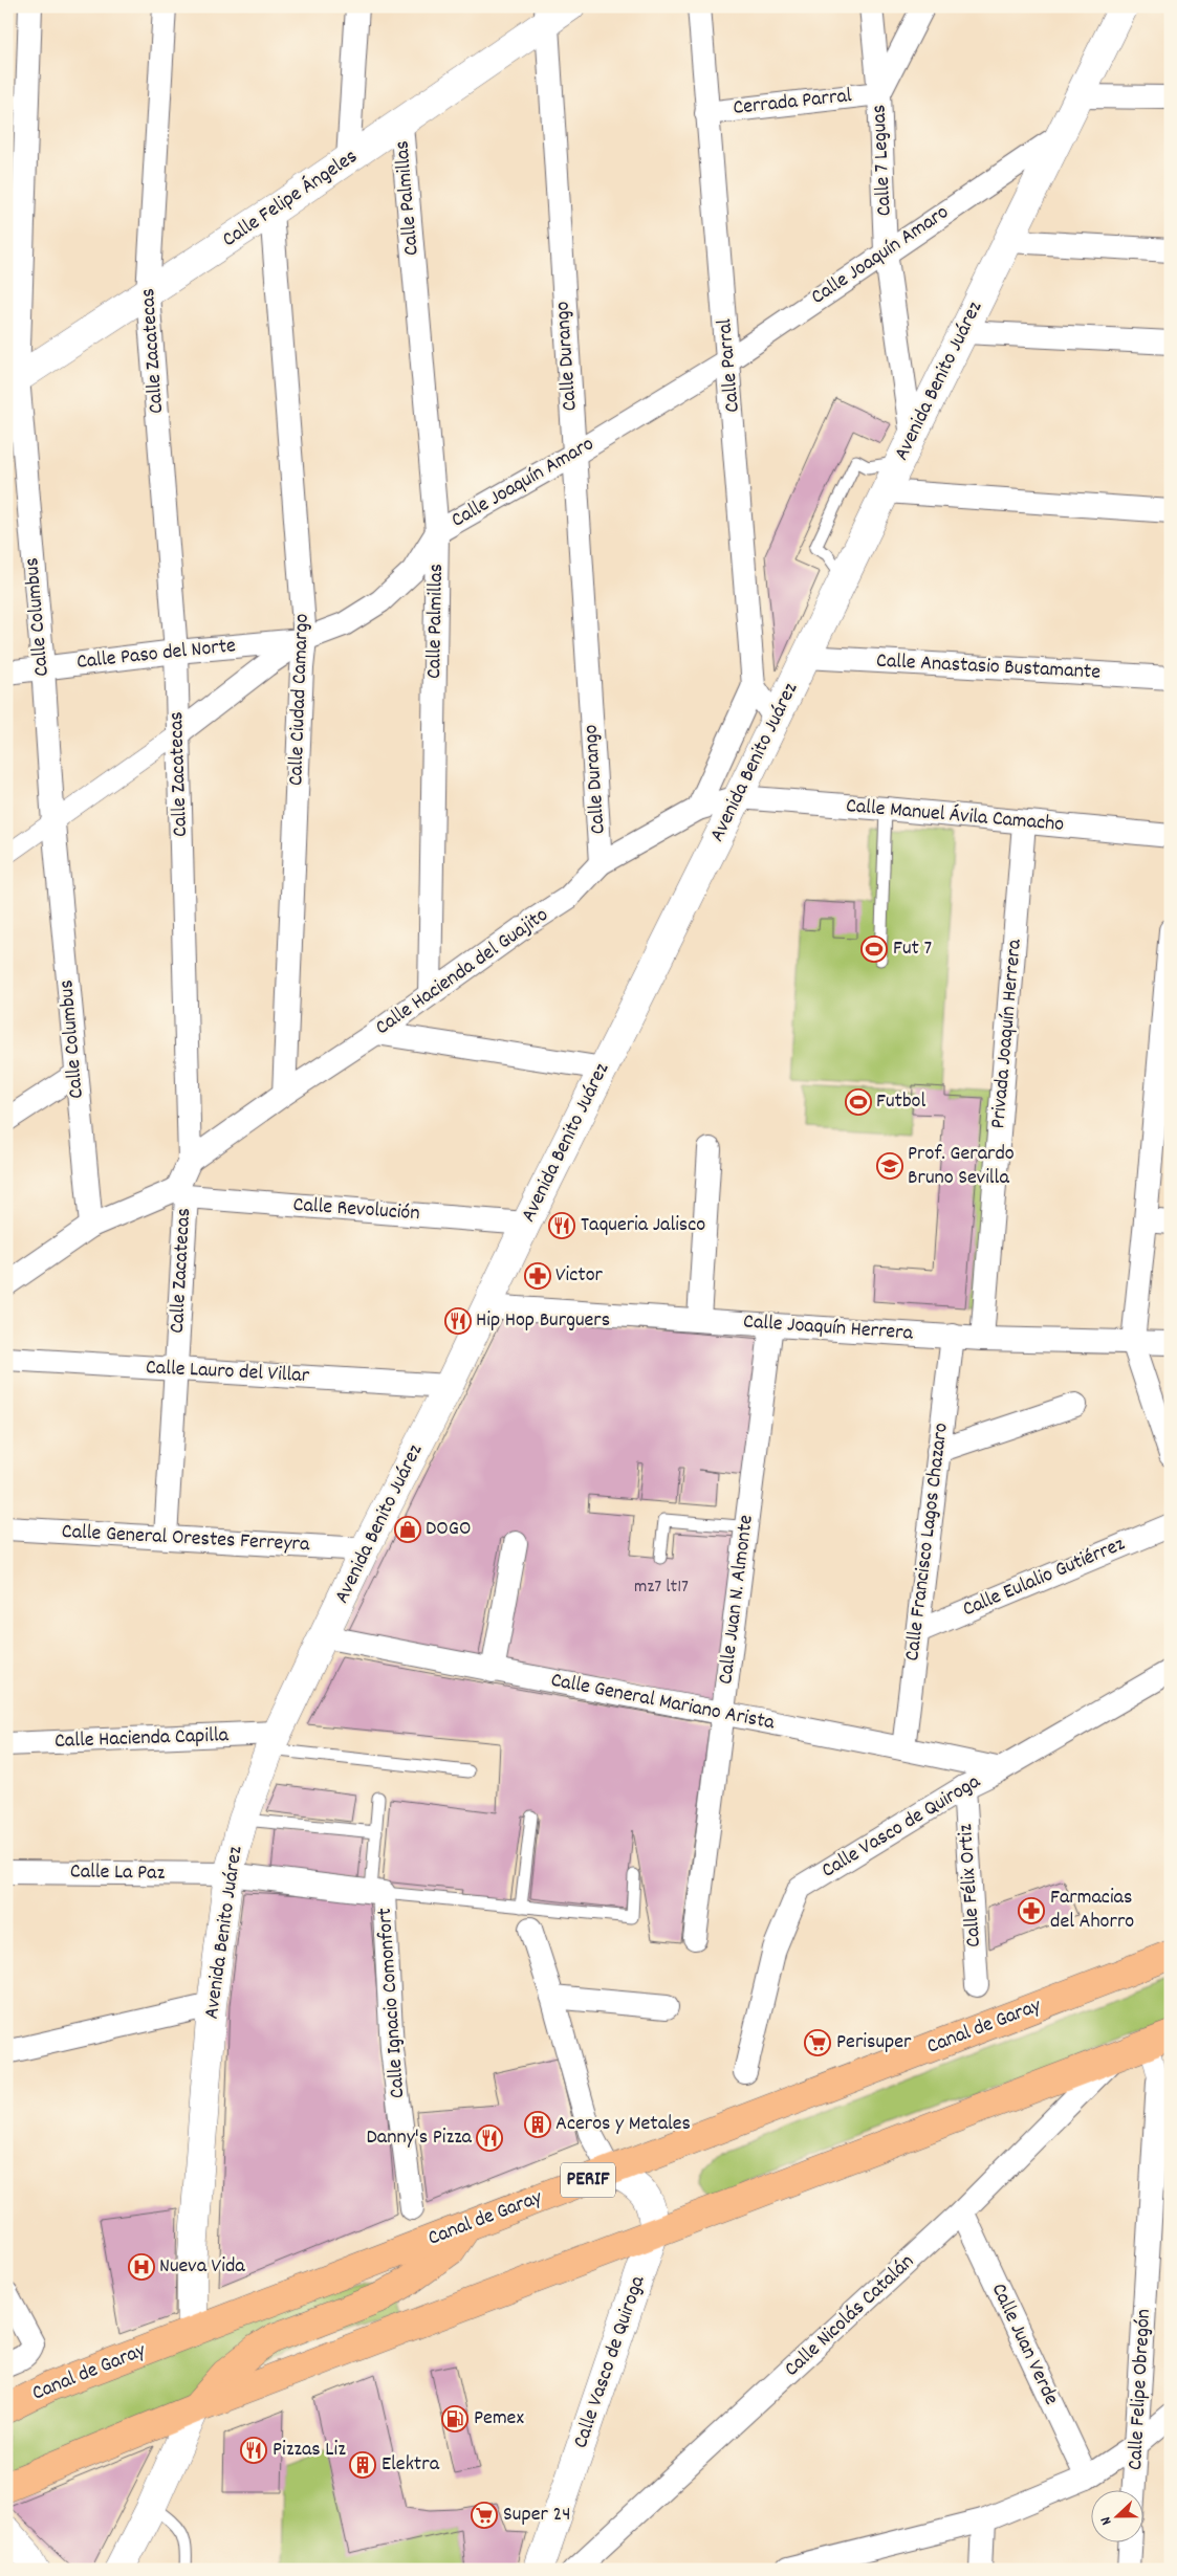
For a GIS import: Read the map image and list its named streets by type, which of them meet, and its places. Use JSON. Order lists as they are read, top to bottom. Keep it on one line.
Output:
{"streets":{"main road":["Canal de Garay","PERIF"],"street":["Cerrada Parral","Calle 7 Leguas","Calle Palmillas","Calle Felipe Ángeles","Calle Joaquín Amaro","Calle Zacatecas","Calle Durango","Calle Parral","Avenida Benito Juárez","Calle Columbus","Calle Paso del Norte","Calle Anastasio Bustamante","Calle Ciudad Camargo","Calle Manuel Ávila Camacho","Calle Hacienda del Guajito","Privada Joaquín Herrera","Calle Revolución","Calle Joaquín Herrera","Calle Lauro del Villar","Calle General Orestes Ferreyra","Calle Francisco Lagos Chazaro","Calle Eulalio Gutiérrez","Calle Juan N. Almonte","Calle General Mariano Arista","Calle Hacienda Capilla","Calle Vasco de Quiroga","Calle La Paz","Calle Félix Ortiz","Calle Ignacio Comonfort","Calle Nicolás Catalán","Calle Juan Verde","Calle Felipe Obregón"]},"crossings":[["Cerrada Parral","Calle 7 Leguas"],["Cerrada Parral","Calle Parral"],["Calle 7 Leguas","Calle Joaquín Amaro"],["Calle 7 Leguas","Avenida Benito Juárez"],["Calle Palmillas","Calle Felipe Ángeles"],["Calle Palmillas","Calle Joaquín Amaro"],["Calle Palmillas","Calle Hacienda del Guajito"],["Calle Felipe Ángeles","Calle Zacatecas"],["Calle Felipe Ángeles","Calle Durango"],["Calle Felipe Ángeles","Calle Columbus"],["Calle Felipe Ángeles","Calle Ciudad Camargo"],["Calle Joaquín Amaro","Calle Zacatecas"],["Calle Joaquín Amaro","Calle Durango"],["Calle Joaquín Amaro","Calle Parral"],["Calle Joaquín Amaro","Avenida Benito Juárez"],["Calle Joaquín Amaro","Calle Columbus"],["Calle Joaquín Amaro","Calle Paso del Norte"],["Calle Joaquín Amaro","Calle Ciudad Camargo"],["Calle Zacatecas","Calle Paso del Norte"],["Calle Zacatecas","Calle Hacienda del Guajito"],["Calle Zacatecas","Calle Revolución"],["Calle Zacatecas","Calle Lauro del Villar"],["Calle Zacatecas","Calle General Orestes Ferreyra"],["Calle Durango","Calle Hacienda del Guajito"],["Calle Parral","Avenida Benito Juárez"],["Avenida Benito Juárez","Calle Anastasio Bustamante"],["Avenida Benito Juárez","Calle Manuel Ávila Camacho"],["Avenida Benito Juárez","Calle Hacienda del Guajito"],["Avenida Benito Juárez","Calle Revolución"],["Avenida Benito Juárez","Calle Joaquín Herrera"],["Avenida Benito Juárez","Calle Lauro del Villar"],["Avenida Benito Juárez","Calle General Orestes Ferreyra"],["Avenida Benito Juárez","Calle General Mariano Arista"],["Avenida Benito Juárez","Calle Hacienda Capilla"],["Avenida Benito Juárez","Calle La Paz"],["Avenida Benito Juárez","Canal de Garay"],["Calle Columbus","Calle Paso del Norte"],["Calle Paso del Norte","Calle Ciudad Camargo"],["Calle Ciudad Camargo","Calle Hacienda del Guajito"],["Calle Manuel Ávila Camacho","Calle Hacienda del Guajito"],["Calle Manuel Ávila Camacho","Privada Joaquín Herrera"],["Privada Joaquín Herrera","Calle Joaquín Herrera"],["Calle Joaquín Herrera","Calle Francisco Lagos Chazaro"],["Calle Joaquín Herrera","Calle Juan N. Almonte"],["Calle Francisco Lagos Chazaro","Calle Eulalio Gutiérrez"],["Calle Francisco Lagos Chazaro","Calle General Mariano Arista"],["Calle Juan N. Almonte","Calle General Mariano Arista"],["Calle General Mariano Arista","Calle Vasco de Quiroga"],["Calle Vasco de Quiroga","Calle Félix Ortiz"],["Calle Vasco de Quiroga","Canal de Garay"],["Calle La Paz","Calle Ignacio Comonfort"],["Calle Nicolás Catalán","Calle Juan Verde"]],"places":{"sports":["Fut 7","Futbol"],"school or university":["Prof. Gerardo Bruno Sevilla"],"restaurant":["Taqueria Jalisco","Hip Hop Burguers","Danny's Pizza","Pizzas Liz"],"pharmacy":["Victor","Farmacias del Ahorro"],"shop":["DOGO"],"supermarket":["Perisuper","Super 24"],"building":["Aceros y Metales","Elektra"],"hospital":["Nueva Vida"],"fuel station":["Pemex"]},"house_numbers":["mz7 lt17"],"north":"left"}
